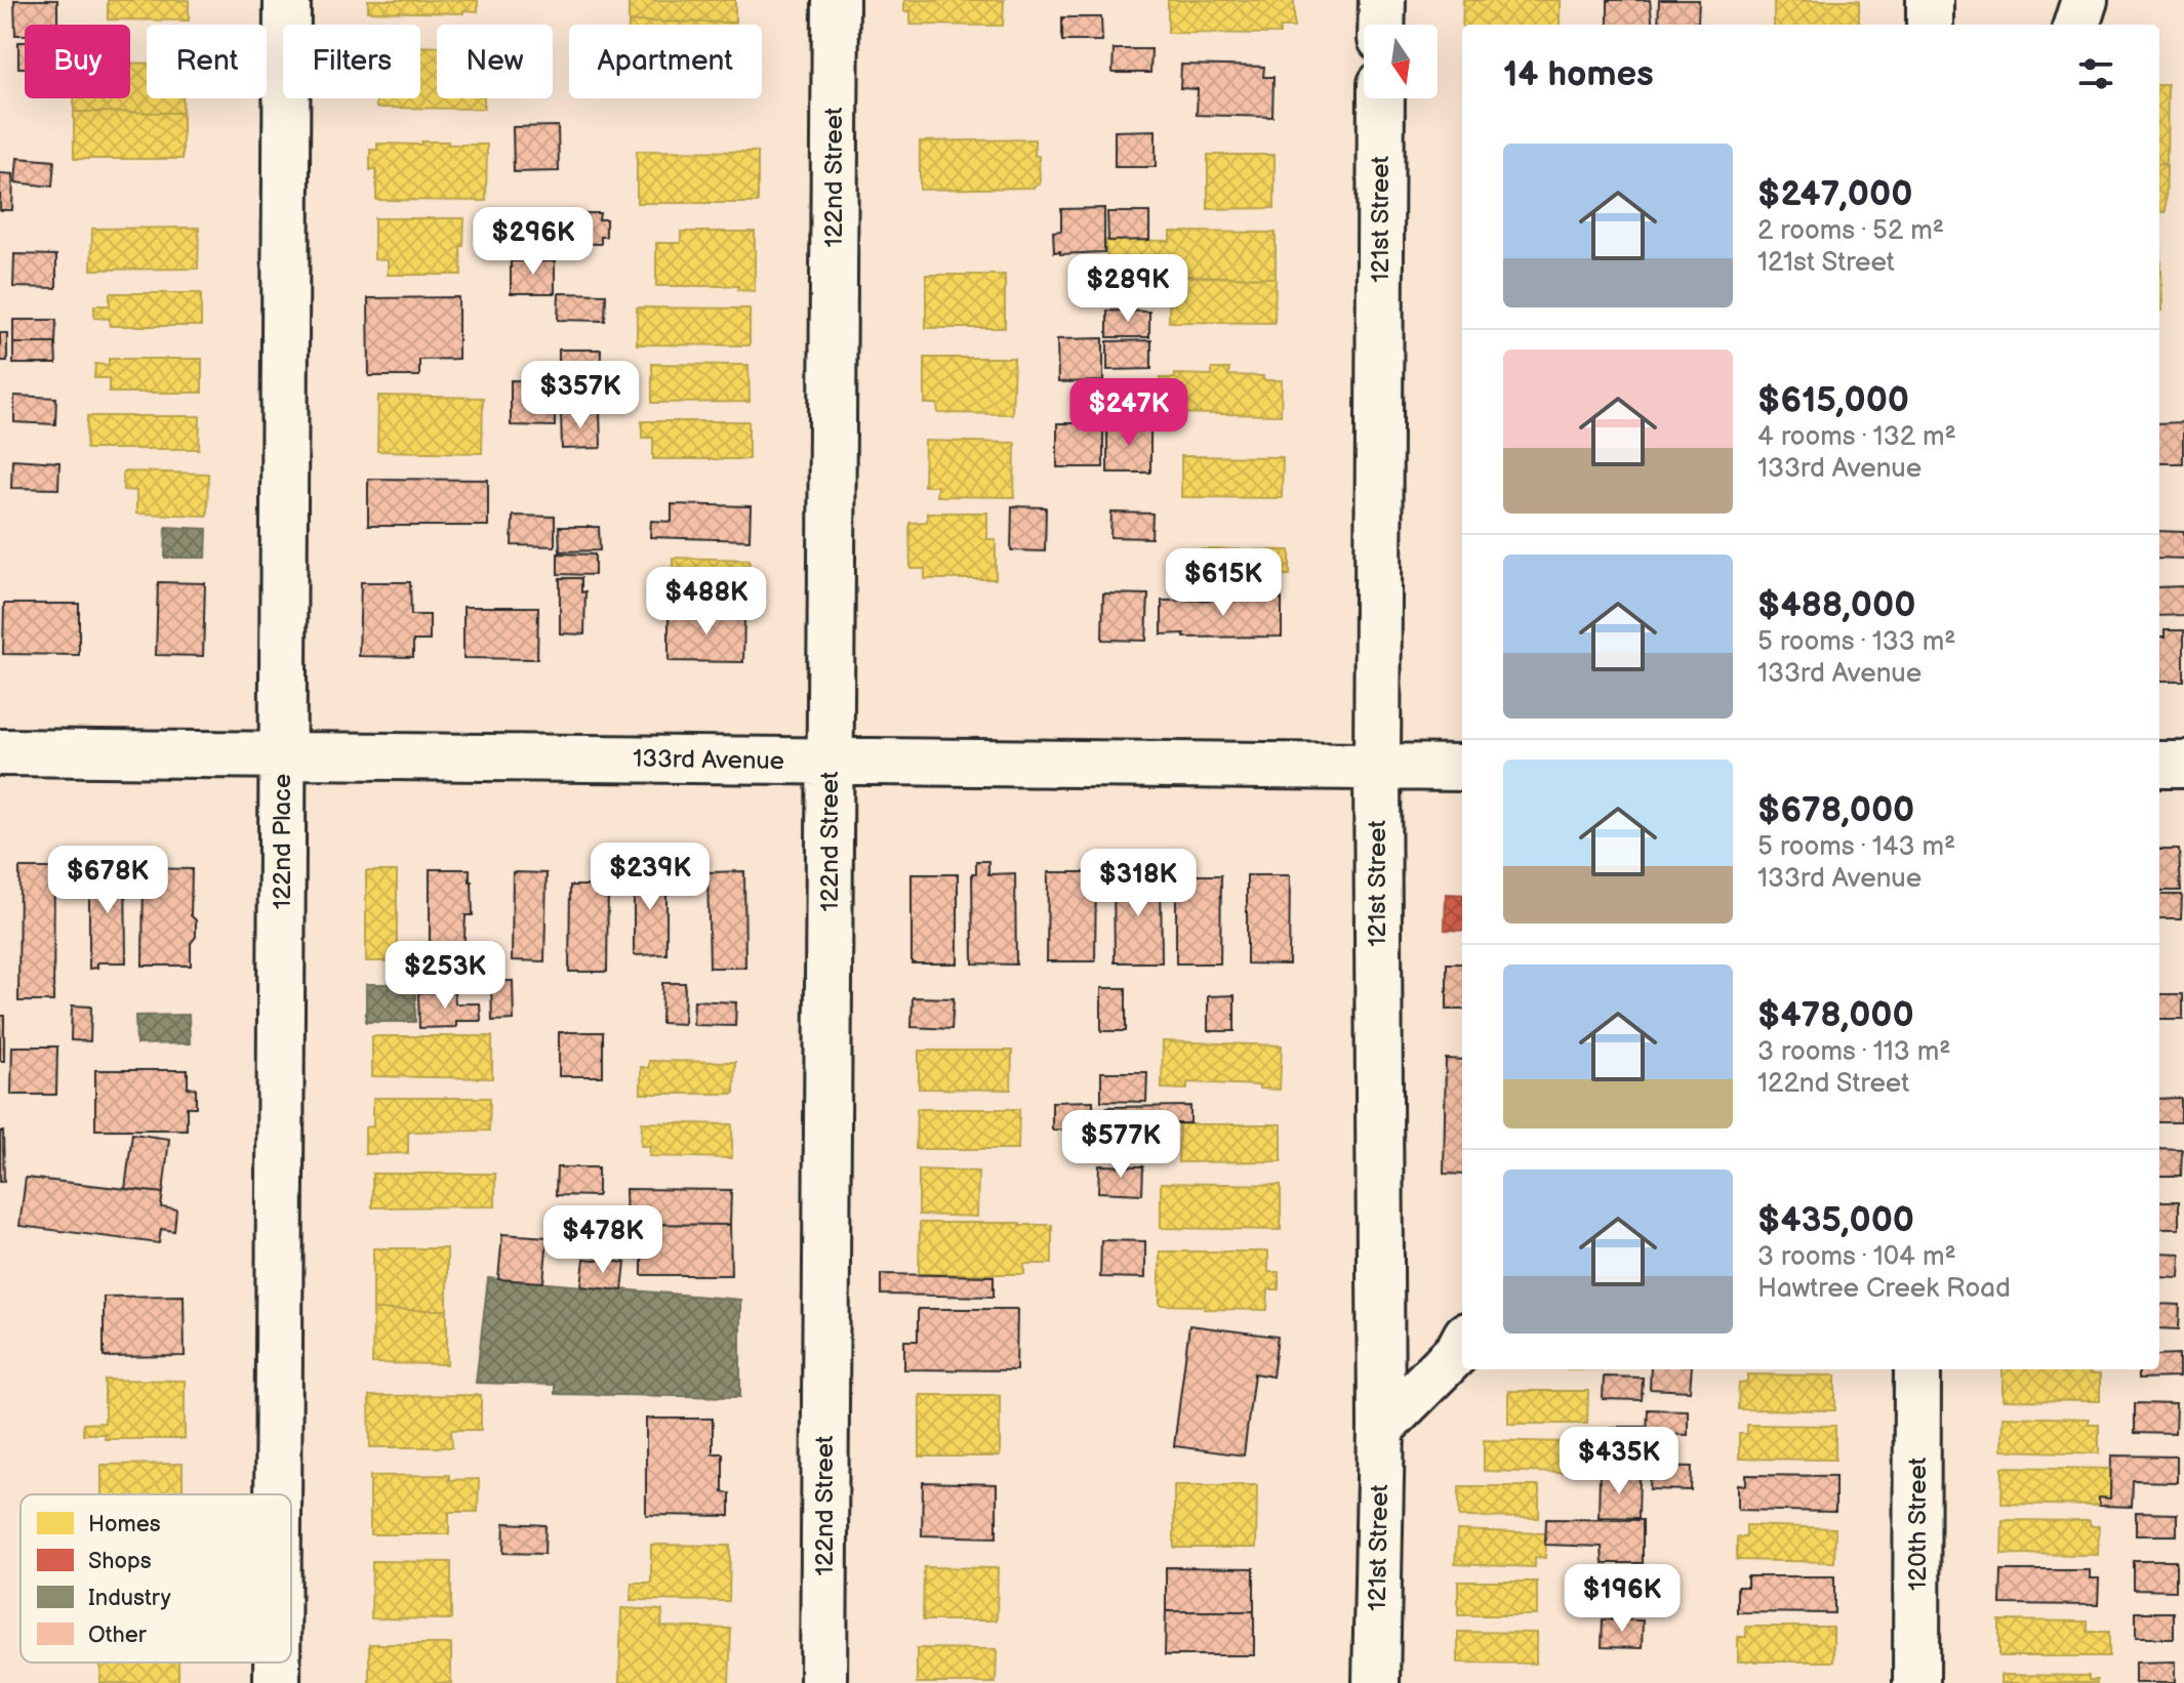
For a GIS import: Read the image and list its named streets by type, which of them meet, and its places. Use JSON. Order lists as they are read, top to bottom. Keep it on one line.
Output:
{"streets":{"street":["122nd Street","121st Street","133rd Avenue","122nd Place","120th Street"]},"crossings":[["122nd Street","133rd Avenue"],["121st Street","133rd Avenue"],["133rd Avenue","122nd Place"]],"legend":["Homes","Shops","Industry","Other"],"north":"bottom","page":{"chip":["Buy","Rent","Filters","New","Apartment"],"heading":"14 homes","list":[{"name":"$247,000","note":"2 rooms · 52 m² · 121st Street"},{"name":"$615,000","note":"4 rooms · 132 m² · 133rd Avenue"},{"name":"$488,000","note":"5 rooms · 133 m² · 133rd Avenue"},{"name":"$678,000","note":"5 rooms · 143 m² · 133rd Avenue"},{"name":"$478,000","note":"3 rooms · 113 m² · 122nd Street"},{"name":"$435,000","note":"3 rooms · 104 m² · Hawtree Creek Road"}],"price":["$296K","$289K","$357K","$247K","$615K","$488K","$239K","$678K","$318K","$253K","$577K","$478K","$435K","$196K"]}}
